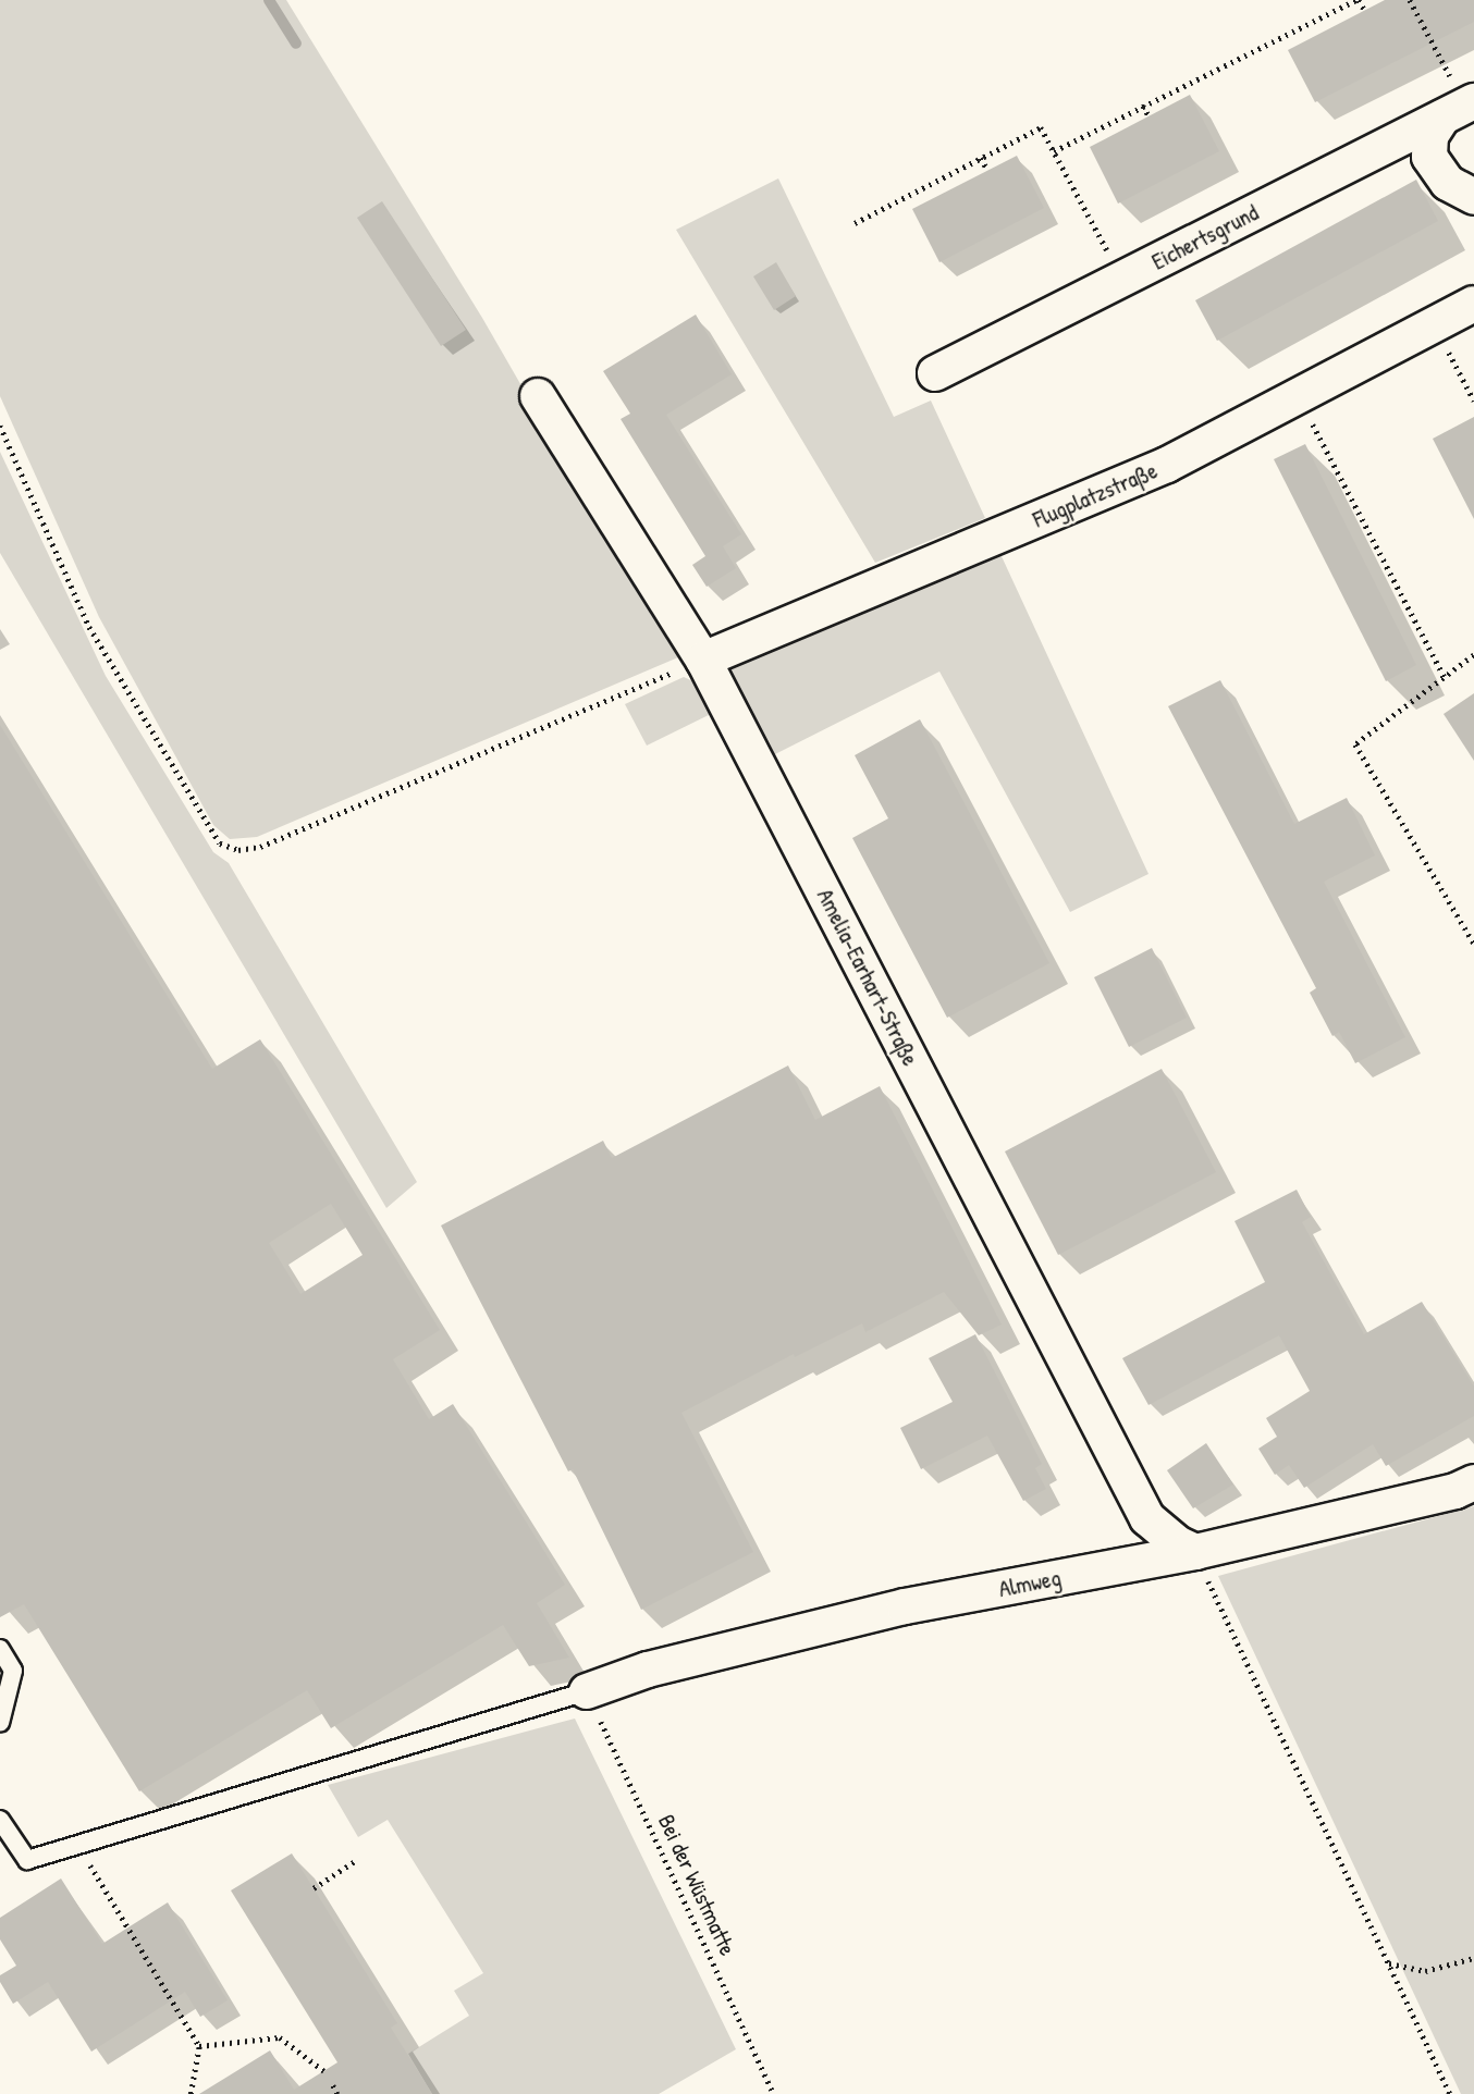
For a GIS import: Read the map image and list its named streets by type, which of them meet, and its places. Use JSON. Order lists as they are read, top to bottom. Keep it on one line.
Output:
{"streets":{"street":["Eichertsgrund","Flugplatzstraße","Amelia-Earhart-Straße","Almweg"],"path":["Bei der Wüstmatte"]},"crossings":[["Flugplatzstraße","Amelia-Earhart-Straße"],["Amelia-Earhart-Straße","Almweg"],["Almweg","Bei der Wüstmatte"]]}
